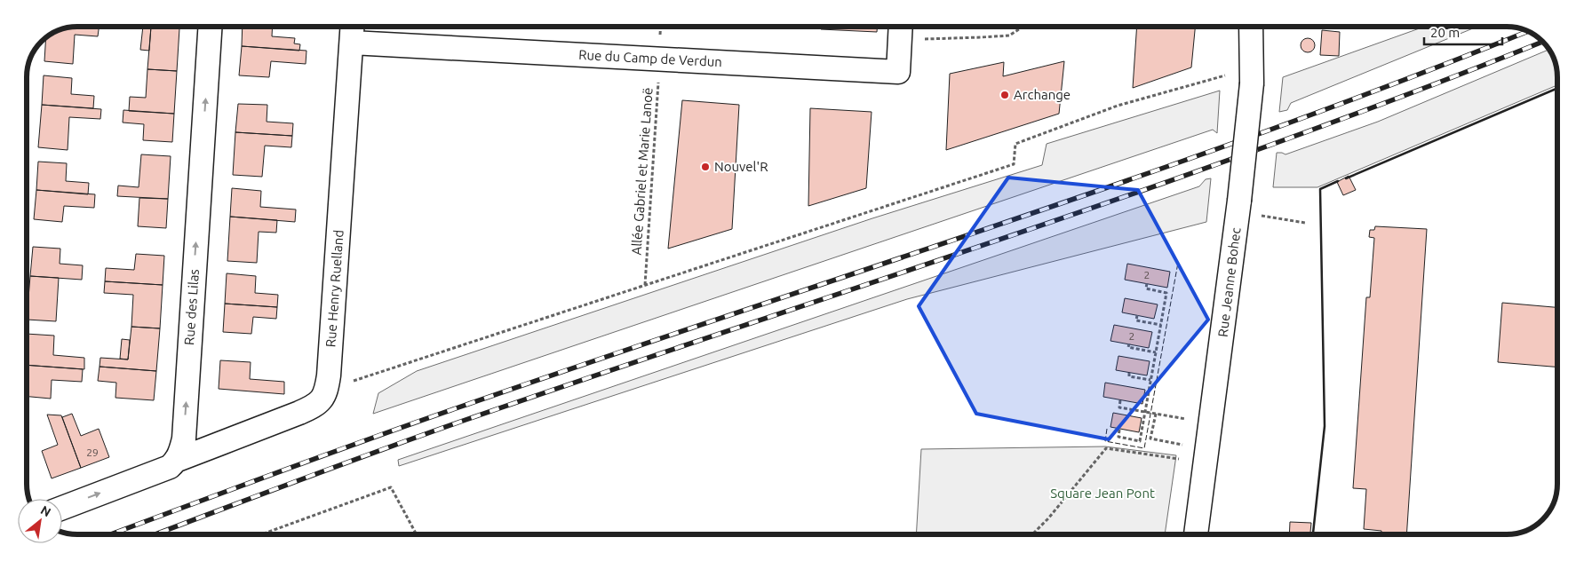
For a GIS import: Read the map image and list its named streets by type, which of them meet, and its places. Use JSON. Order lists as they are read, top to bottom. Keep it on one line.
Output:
{"streets":{"street":["Rue du Camp de Verdun","Rue Jeanne Bohec","Rue Henry Ruelland","Rue des Lilas"],"path":["Allée Gabriel et Marie Lanoë"]},"crossings":[["Rue du Camp de Verdun","Allée Gabriel et Marie Lanoë"],["Rue du Camp de Verdun","Rue Henry Ruelland"]],"one_way":["Rue des Lilas"],"parks":["Square Jean Pont"],"places":["Archange","Nouvel'R"],"house_numbers":["2","2","29"],"scale_bar":"20 m","north":"top right"}
